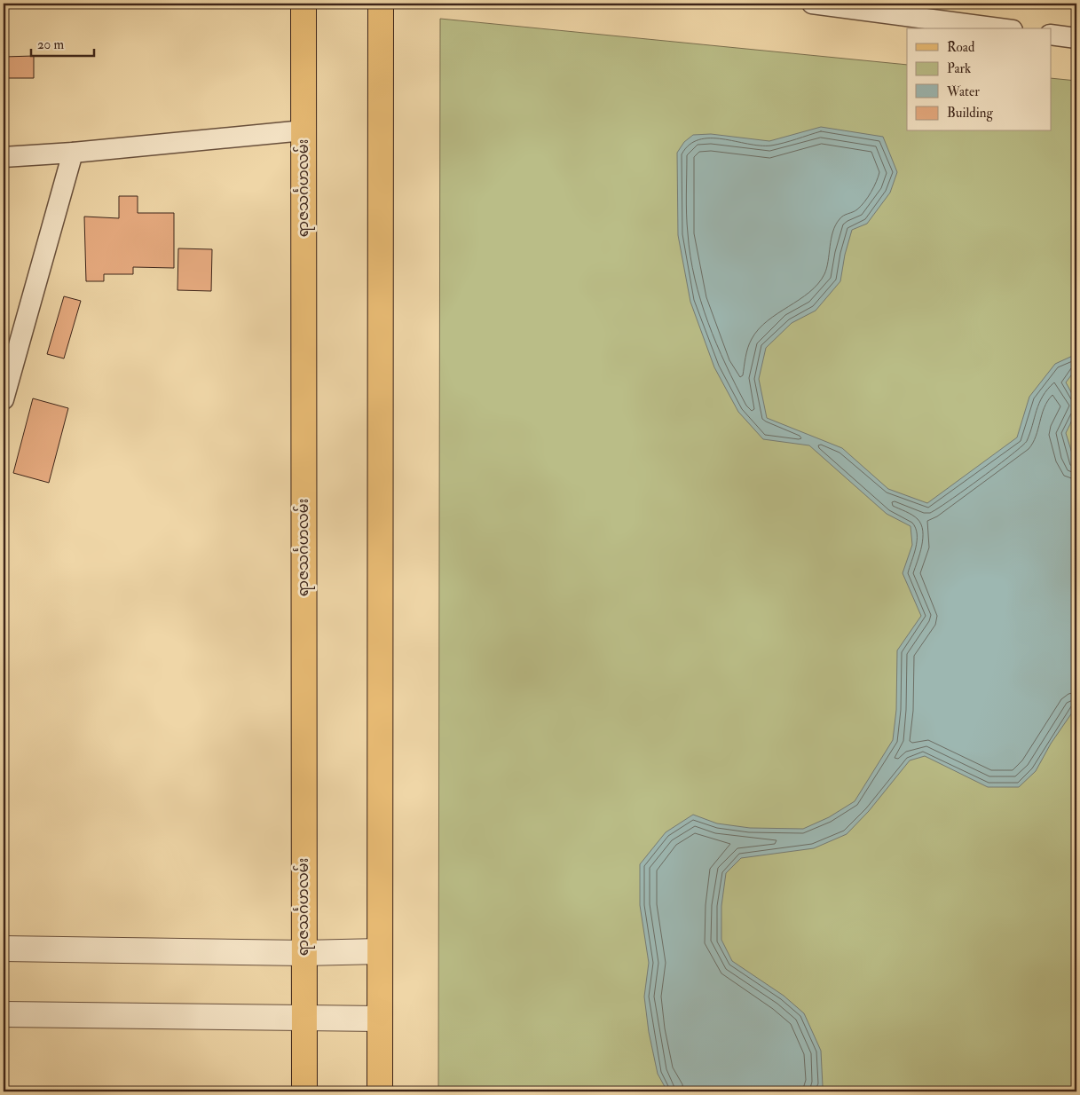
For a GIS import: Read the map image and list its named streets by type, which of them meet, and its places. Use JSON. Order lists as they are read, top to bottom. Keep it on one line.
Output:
{"streets":{"main road":["ရာဇသင်္ဂဟလမ်း"]},"legend":["Road","Park","Water","Building"],"scale_bar":"20 m"}
